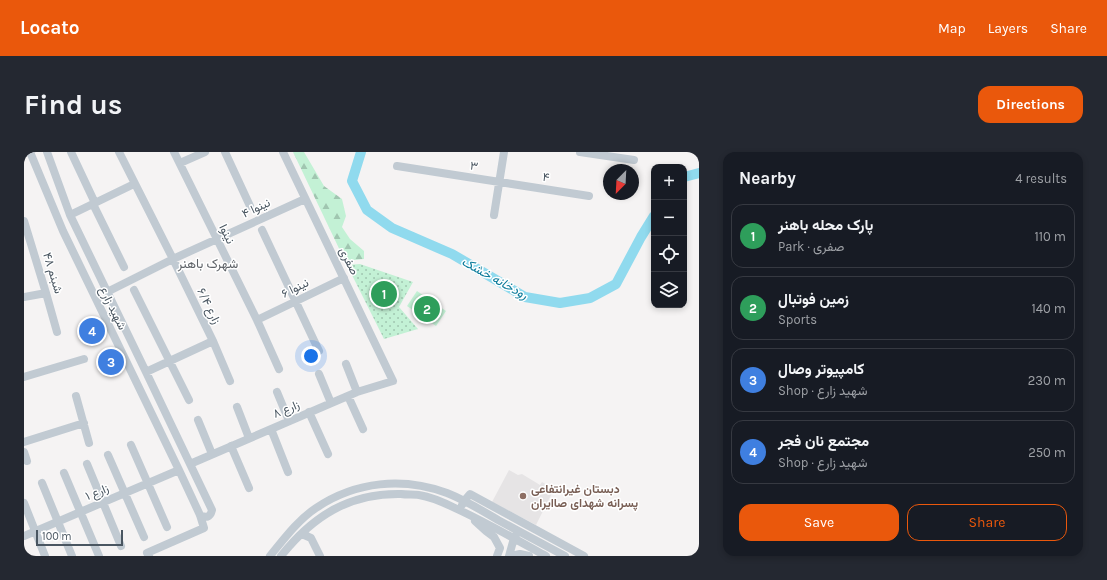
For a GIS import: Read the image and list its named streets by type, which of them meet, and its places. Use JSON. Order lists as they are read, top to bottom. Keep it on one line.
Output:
{"streets":{"street":["۳","۴","۴ نینوا","نینوا","صفری","۴۸ شبنم","۶ نینوا","۶/۴ زارع","شهید زارع","۸ زارع","۱ زارع"]},"crossings":[["۳","۴"],["۴ نینوا","نینوا"],["۴ نینوا","صفری"],["۴ نینوا","۶/۴ زارع"],["۴ نینوا","شهید زارع"],["نینوا","۶ نینوا"],["صفری","۶ نینوا"],["صفری","۸ زارع"],["شهید زارع","۸ زارع"],["شهید زارع","۱ زارع"]],"districts":["شهرک باهنر"],"water":["رودخانه خشک"],"places":["دبستان غیرانتفاعی پسرانه شهدای صاایران"],"scale_bar":"100 m","north":"bottom left","page":{"header":"Locato","nav":["Map","Layers","Share"],"buttons":["Directions",["Save","Share"]],"title":"Find us","heading":["Nearby","4 results"],"map_buttons":["+","−"],"list":[{"mark":"1","name":"پارک محله باهنر","note":"Park · صفری","value":"110 m"},{"mark":"2","name":"زمین فوتبال","note":"Sports","value":"140 m"},{"mark":"3","name":"کامپیوتر وصال","note":"Shop · شهید زارع","value":"230 m"},{"mark":"4","name":"مجتمع نان فجر","note":"Shop · شهید زارع","value":"250 m"}],"pins":["1","2","4","3"],"scale":"100 m"}}
